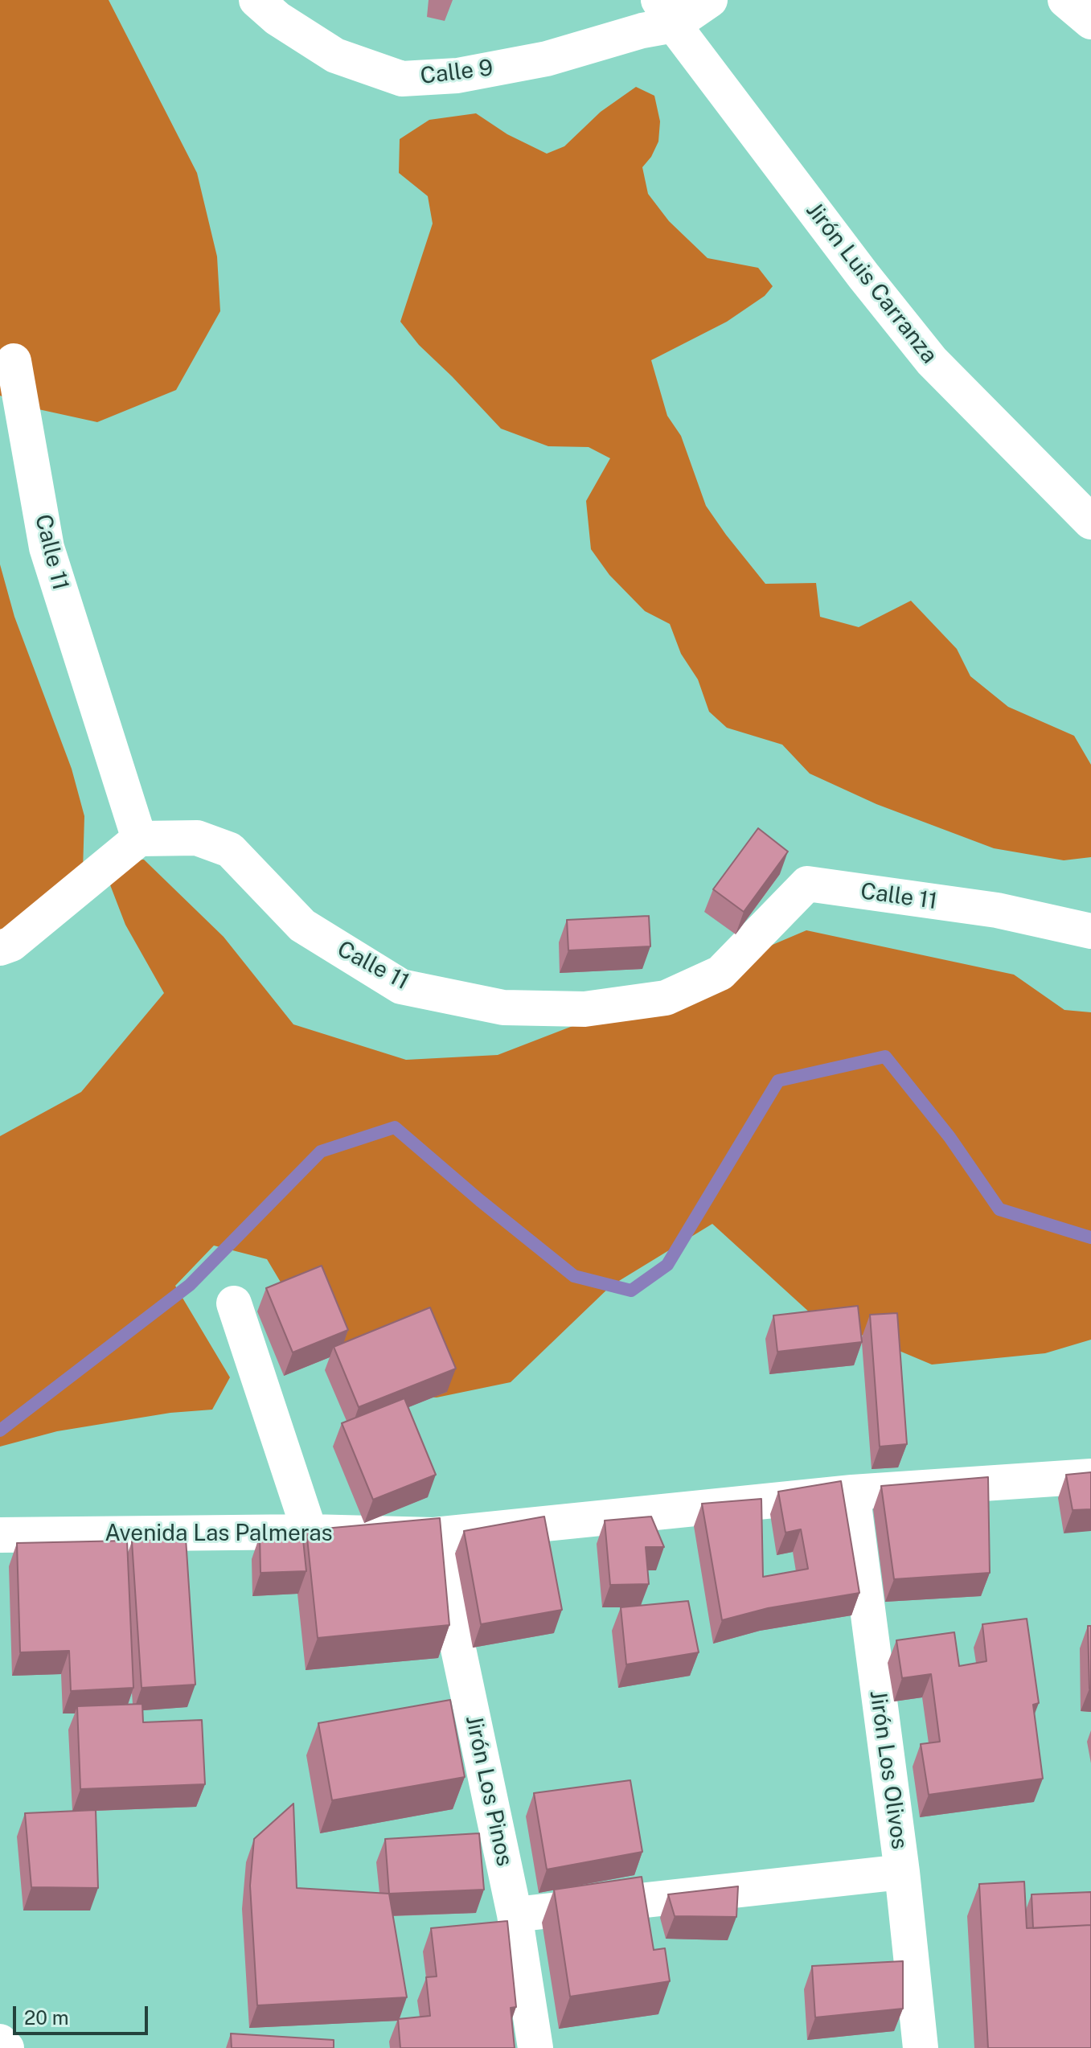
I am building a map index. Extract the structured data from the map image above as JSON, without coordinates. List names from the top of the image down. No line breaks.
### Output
{"streets":{"street":["Calle 9","Jirón Luis Carranza","Calle 11","Avenida Las Palmeras","Jirón Los Olivos","Jirón Los Pinos"]},"crossings":[["Calle 9","Jirón Luis Carranza"],["Avenida Las Palmeras","Jirón Los Olivos"],["Avenida Las Palmeras","Jirón Los Pinos"]],"scale_bar":"20 m"}
